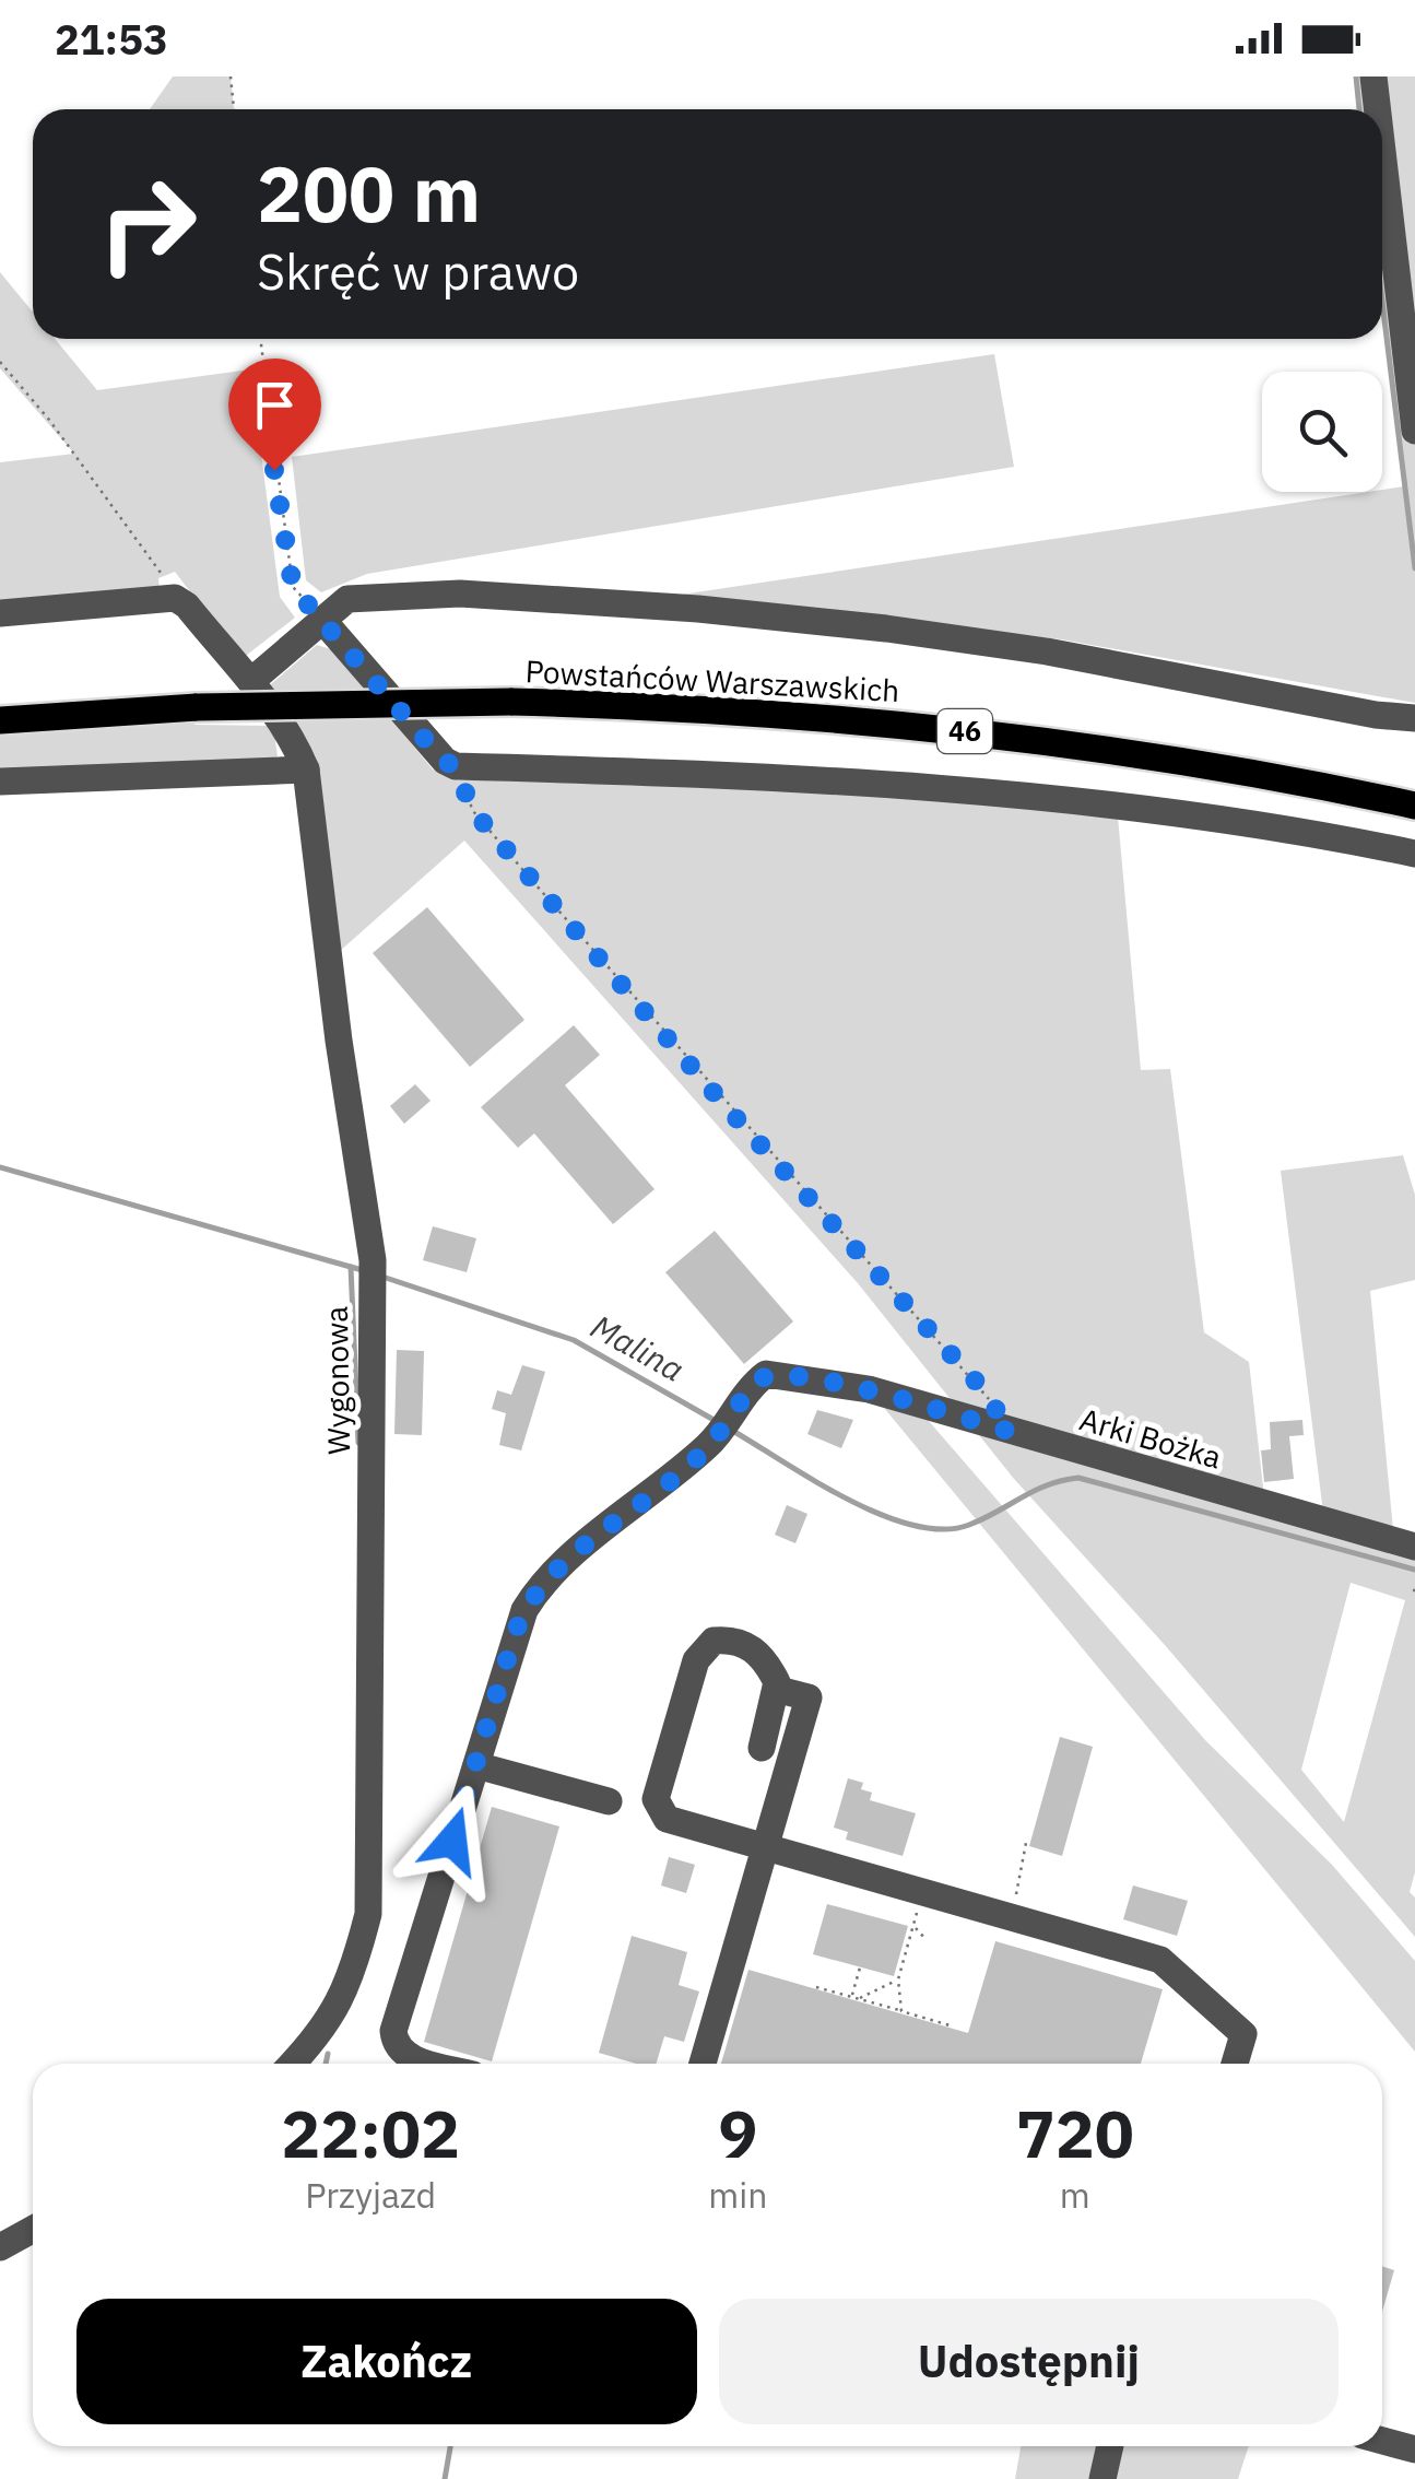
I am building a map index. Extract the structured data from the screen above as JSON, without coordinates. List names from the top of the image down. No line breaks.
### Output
{"streets":{"main road":["Powstańców Warszawskich","46"],"street":["Wygonowa","Arki Bożka"]},"water":["Malina"],"page":{"status":"21:53","turn":["200 m","Skręć w prawo"],"eta":["22:02","Przyjazd","9","min","720","m"],"buttons":["Zakończ","Udostępnij"]}}
